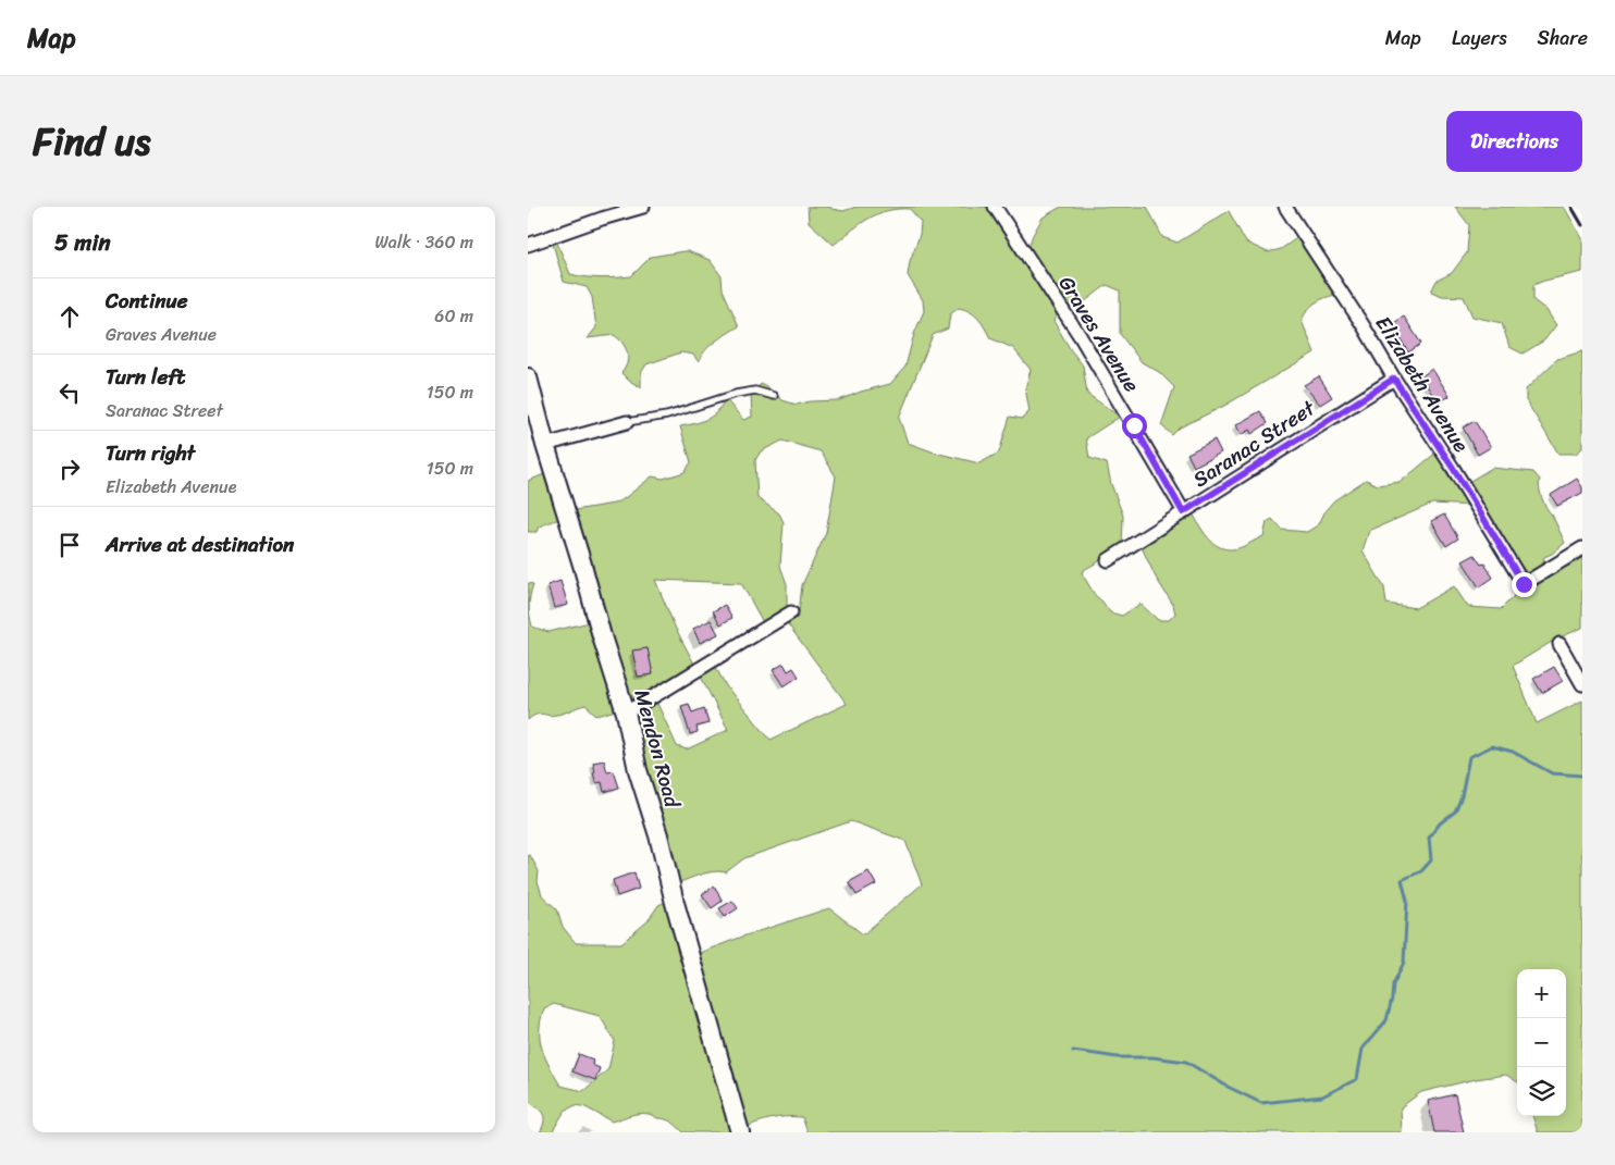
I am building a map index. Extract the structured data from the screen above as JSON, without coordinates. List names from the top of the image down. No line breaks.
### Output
{"streets":{"street":["Graves Avenue","Elizabeth Avenue","Saranac Street","Mendon Road"]},"crossings":[["Graves Avenue","Saranac Street"],["Elizabeth Avenue","Saranac Street"]],"page":{"header":"Map","nav":["Map","Layers","Share"],"title":"Find us","buttons":"Directions","heading":["5 min","Walk · 360 m"],"list":[["Continue","Graves Avenue","60 m"],["Turn left","Saranac Street","150 m"],["Turn right","Elizabeth Avenue","150 m"],"Arrive at destination"],"map_buttons":["+","−"]}}
